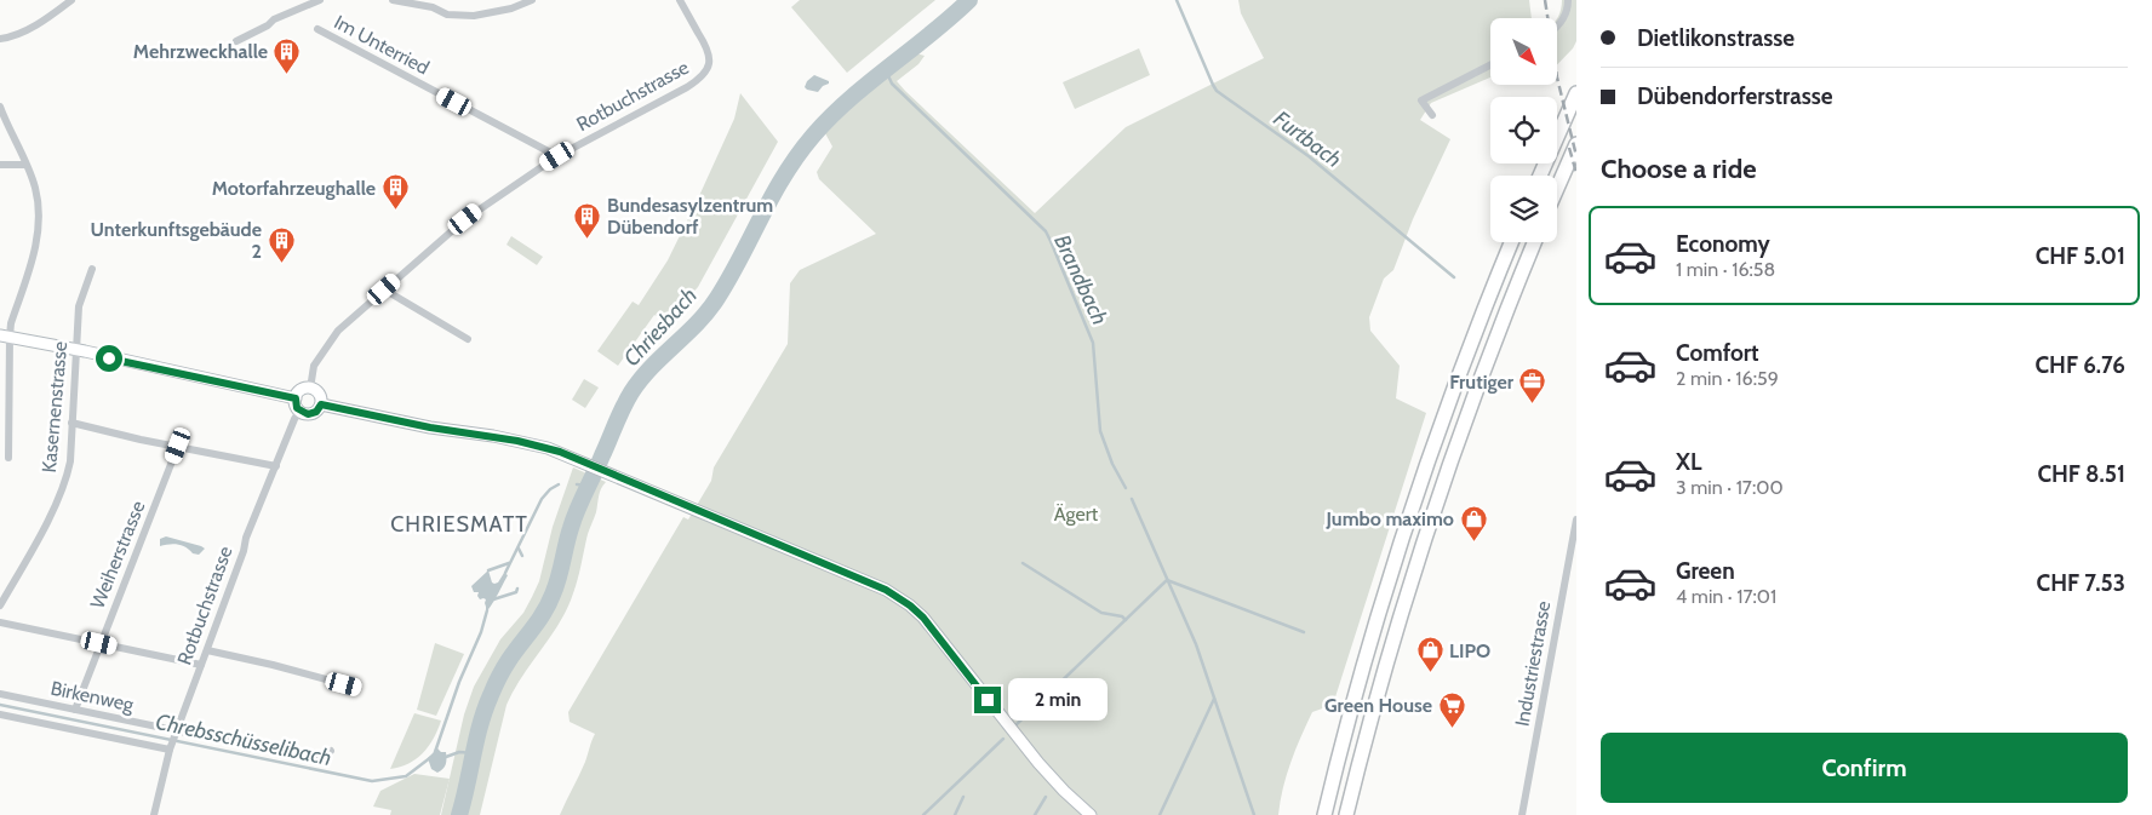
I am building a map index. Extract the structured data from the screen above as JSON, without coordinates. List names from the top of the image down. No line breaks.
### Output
{"streets":{"street":["Im Unterried","Rotbuchstrasse","Kasernenstrasse","Weiherstrasse","Industriestrasse","Birkenweg"]},"crossings":[["Im Unterried","Rotbuchstrasse"],["Rotbuchstrasse","Birkenweg"],["Weiherstrasse","Birkenweg"]],"districts":["CHRIESMATT"],"water":["Furtbach","Brandbach","Chriesbach","Chrebsschüsselibach"],"parks":["Ägert"],"places":{"building":["Mehrzweckhalle","Motorfahrzeughalle","Bundesasylzentrum Dübendorf","Unterkunftsgebäude 2"],"office":["Frutiger"],"shop":["Jumbo maximo","LIPO"],"supermarket":["Green House"]},"north":"bottom right","page":{"banner":["Dietlikonstrasse","Dübendorferstrasse"],"heading":"Choose a ride","list":[{"name":"Economy","note":"1 min · 16:58","value":"CHF 5.01"},{"name":"Comfort","note":"2 min · 16:59","value":"CHF 6.76"},{"name":"XL","note":"3 min · 17:00","value":"CHF 8.51"},{"name":"Green","note":"4 min · 17:01","value":"CHF 7.53"}],"bubble":"2 min","buttons":"Confirm"}}
